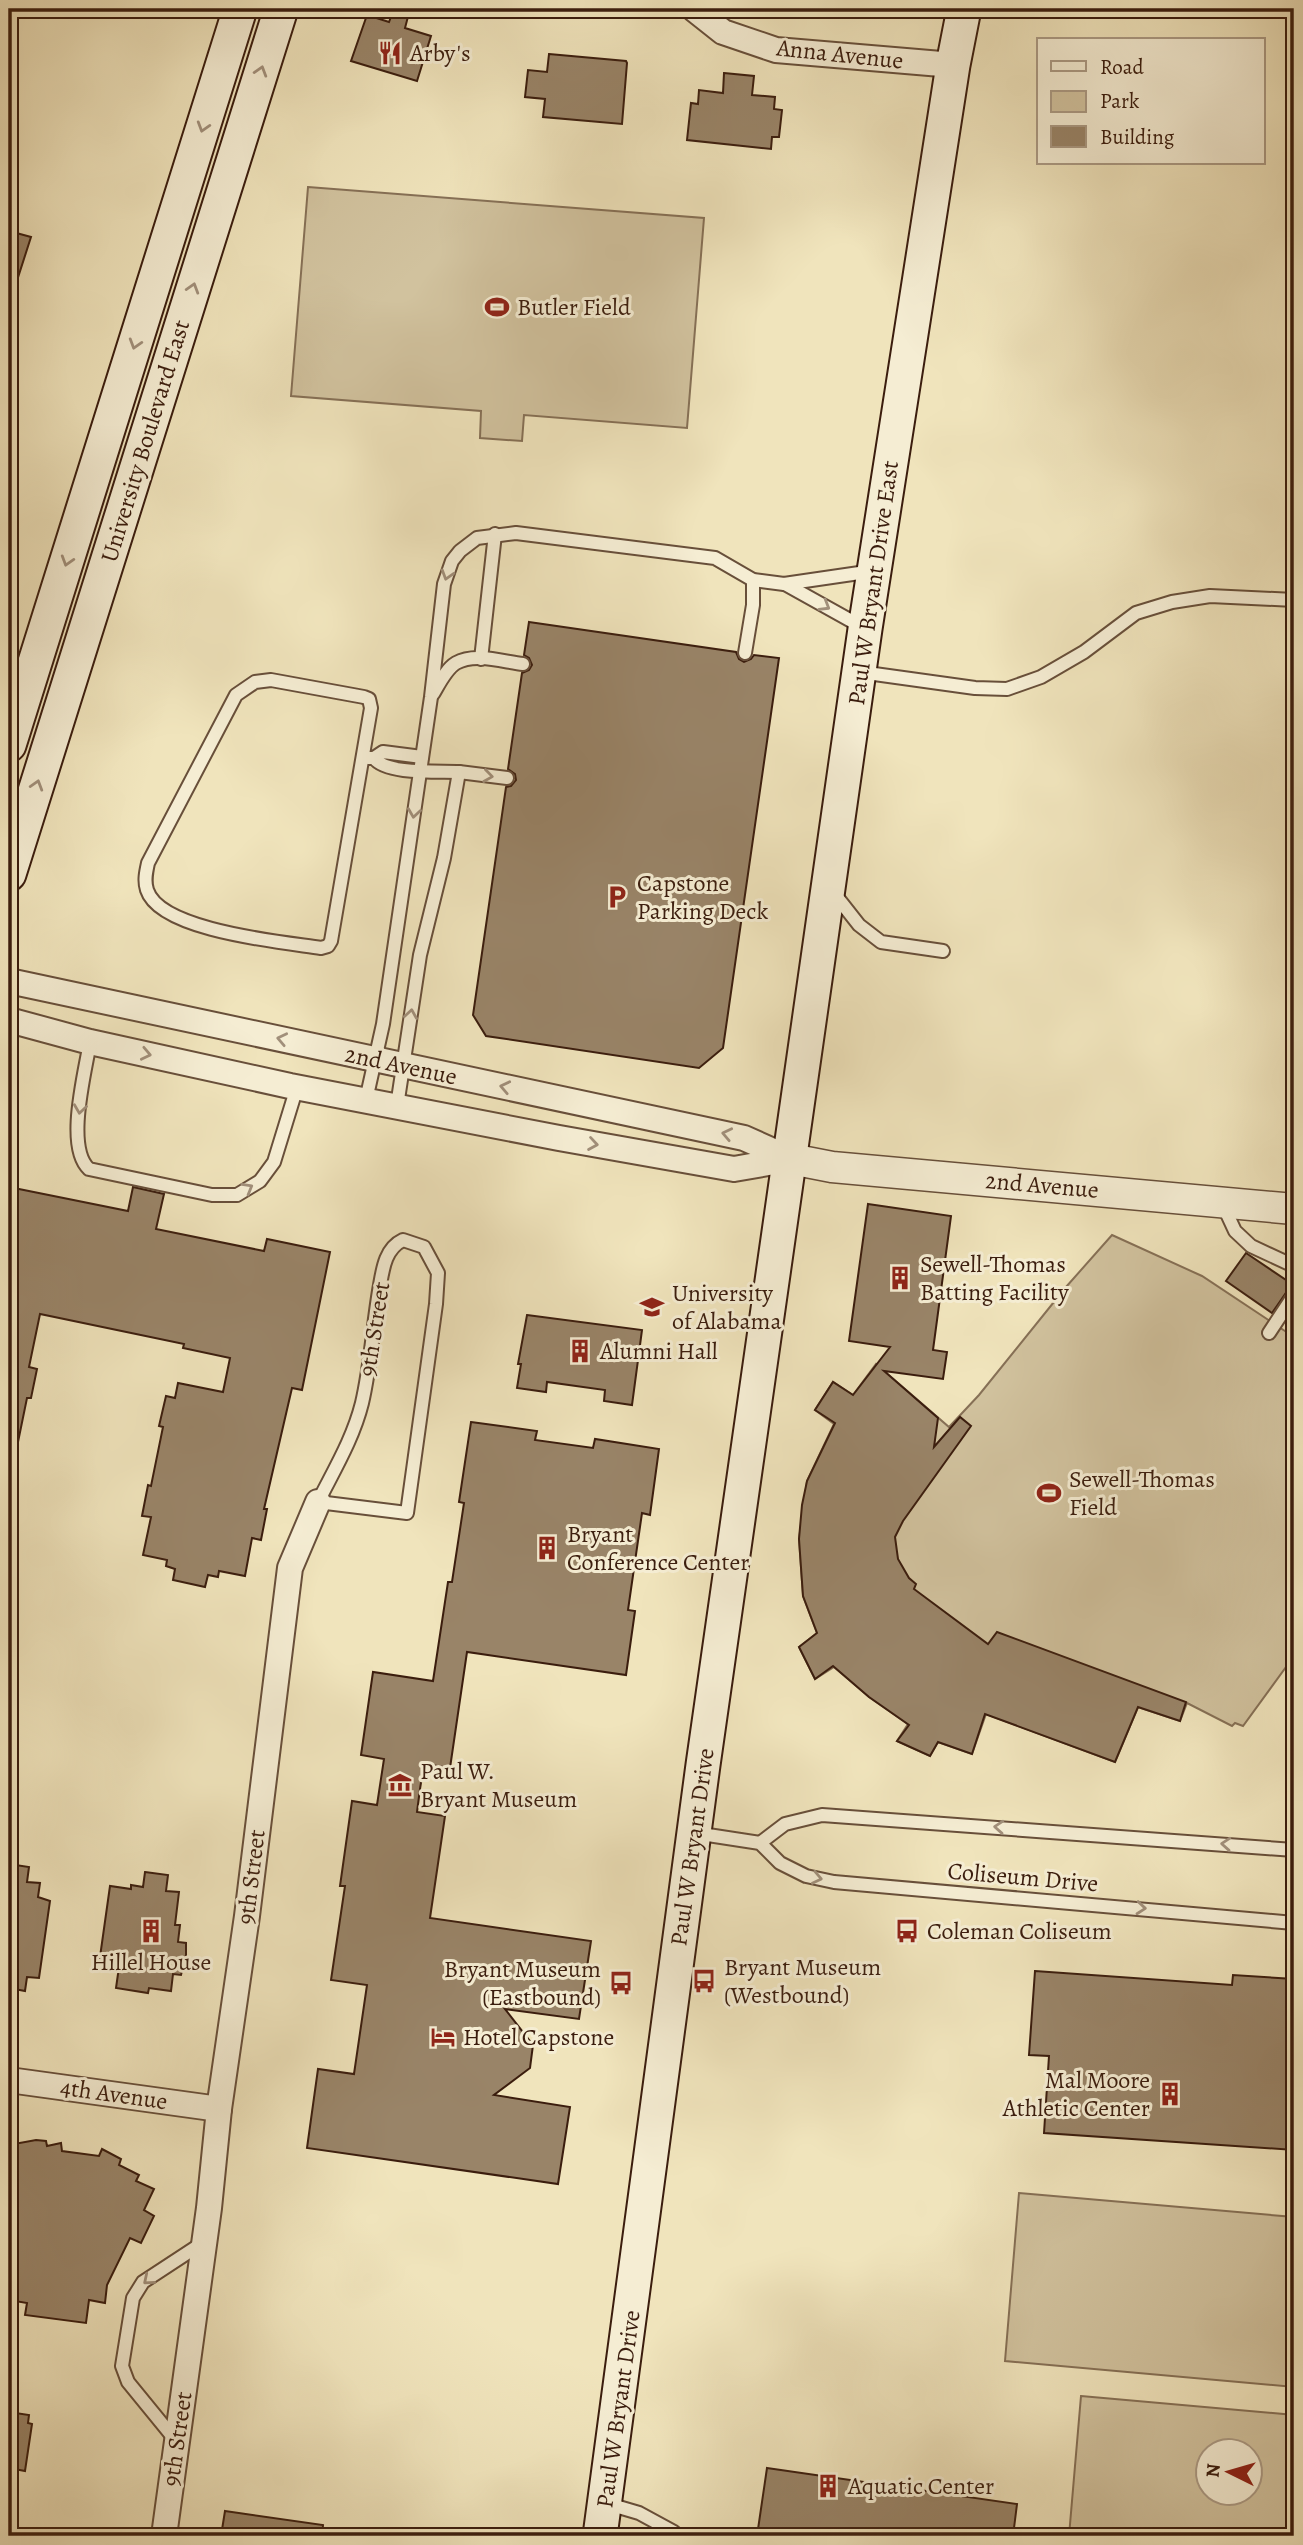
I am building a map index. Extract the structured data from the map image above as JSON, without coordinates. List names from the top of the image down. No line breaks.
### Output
{"streets":{"main road":["University Boulevard East","Paul W Bryant Drive East","Paul W Bryant Drive"],"street":["Anna Avenue","2nd Avenue","9th Street","4th Avenue"],"lane":["Coliseum Drive"]},"crossings":[["Anna Avenue","Paul W Bryant Drive East"],["Paul W Bryant Drive East","2nd Avenue"],["Paul W Bryant Drive East","Paul W Bryant Drive"],["2nd Avenue","Paul W Bryant Drive"],["9th Street","4th Avenue"]],"places":{"restaurant":["Arby's"],"sports":["Butler Field","Sewell-Thomas Field"],"parking":["Capstone Parking Deck"],"building":["Sewell-Thomas Batting Facility","Alumni Hall","Bryant Conference Center","Hillel House","Mal Moore Athletic Center","Aquatic Center"],"school or university":["University of Alabama"],"museum":["Paul W. Bryant Museum"],"bus stop":["Coleman Coliseum","Bryant Museum (Westbound)","Bryant Museum (Eastbound)"],"hotel":["Hotel Capstone"]},"legend":["Road","Park","Building"],"north":"left"}
